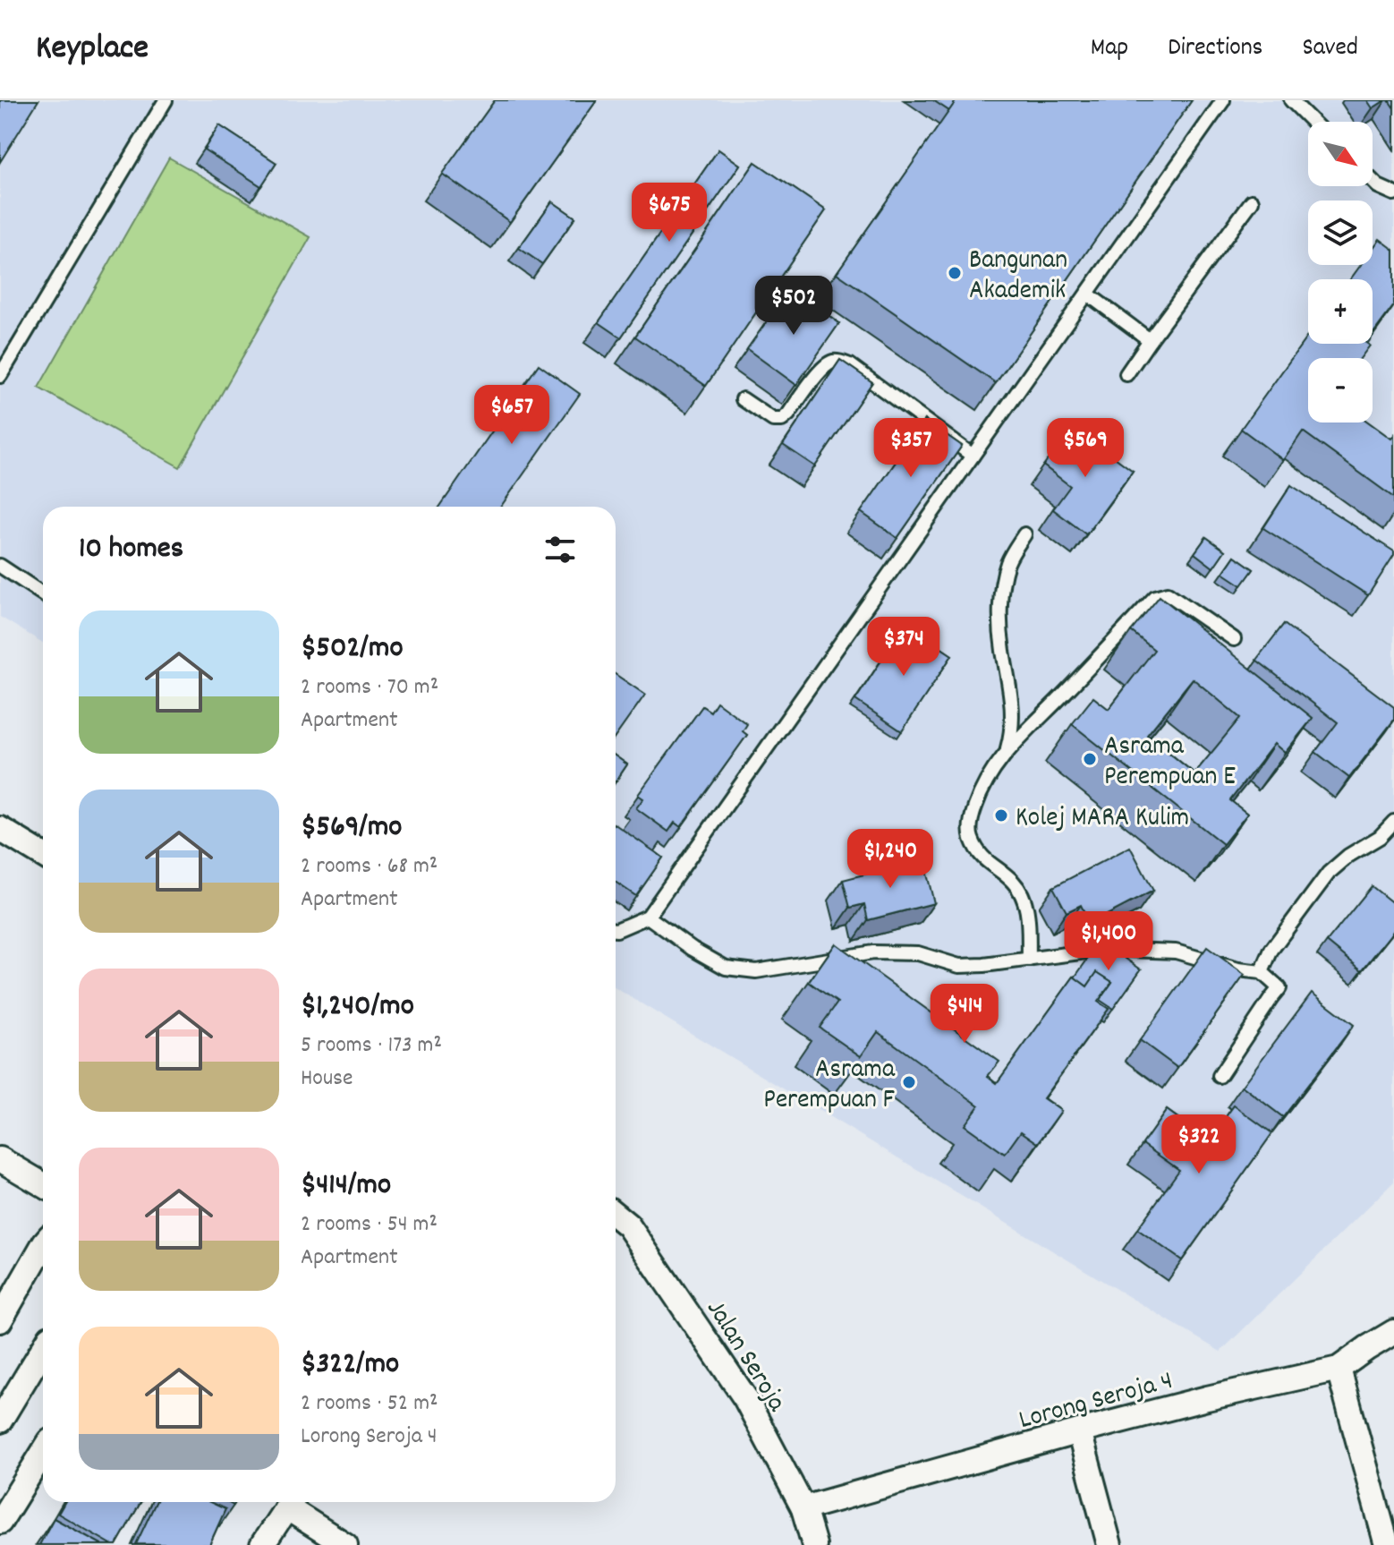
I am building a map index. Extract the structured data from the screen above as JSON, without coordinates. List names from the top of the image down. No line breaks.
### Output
{"streets":{"street":["Jalan Seroja","Lorong Seroja 4"]},"crossings":[["Jalan Seroja","Lorong Seroja 4"]],"places":["Bangunan Akademik","Asrama Perempuan E","Kolej MARA Kulim","Asrama Perempuan F"],"north":"bottom right","page":{"header":"Keyplace","nav":["Map","Directions","Saved"],"map_buttons":["+","−"],"price":["$675","$502","$657","$357","$569","$374","$1,240","$1,400","$414","$322"],"heading":"10 homes","list":[{"name":"$502/mo","note":"2 rooms · 70 m² · Apartment"},{"name":"$569/mo","note":"2 rooms · 68 m² · Apartment"},{"name":"$1,240/mo","note":"5 rooms · 173 m² · House"},{"name":"$414/mo","note":"2 rooms · 54 m² · Apartment"},{"name":"$322/mo","note":"2 rooms · 52 m² · Lorong Seroja 4"}]}}
